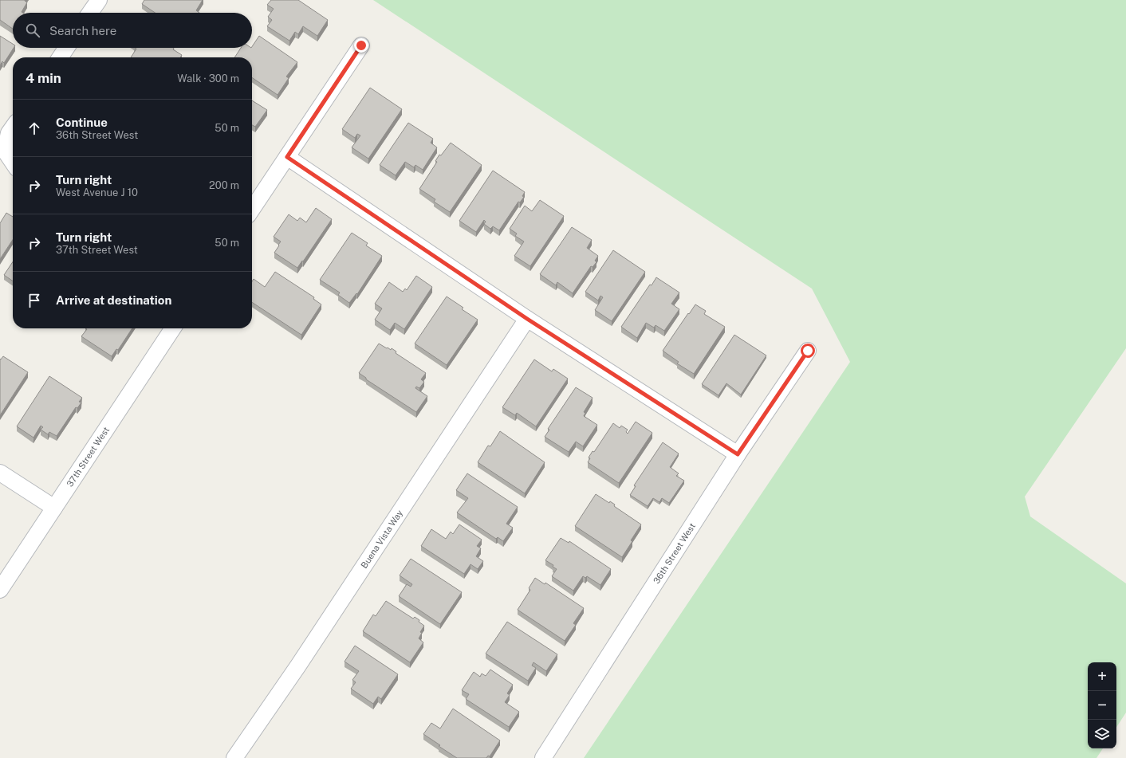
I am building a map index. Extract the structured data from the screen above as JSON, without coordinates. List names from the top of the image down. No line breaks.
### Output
{"streets":{"street":["37th Street West","Buena Vista Way","36th Street West"]},"page":{"search":"Search here","heading":["4 min","Walk · 300 m"],"list":[["Continue","36th Street West","50 m"],["Turn right","West Avenue J 10","200 m"],["Turn right","37th Street West","50 m"],"Arrive at destination"],"map_buttons":["+","−"]}}
